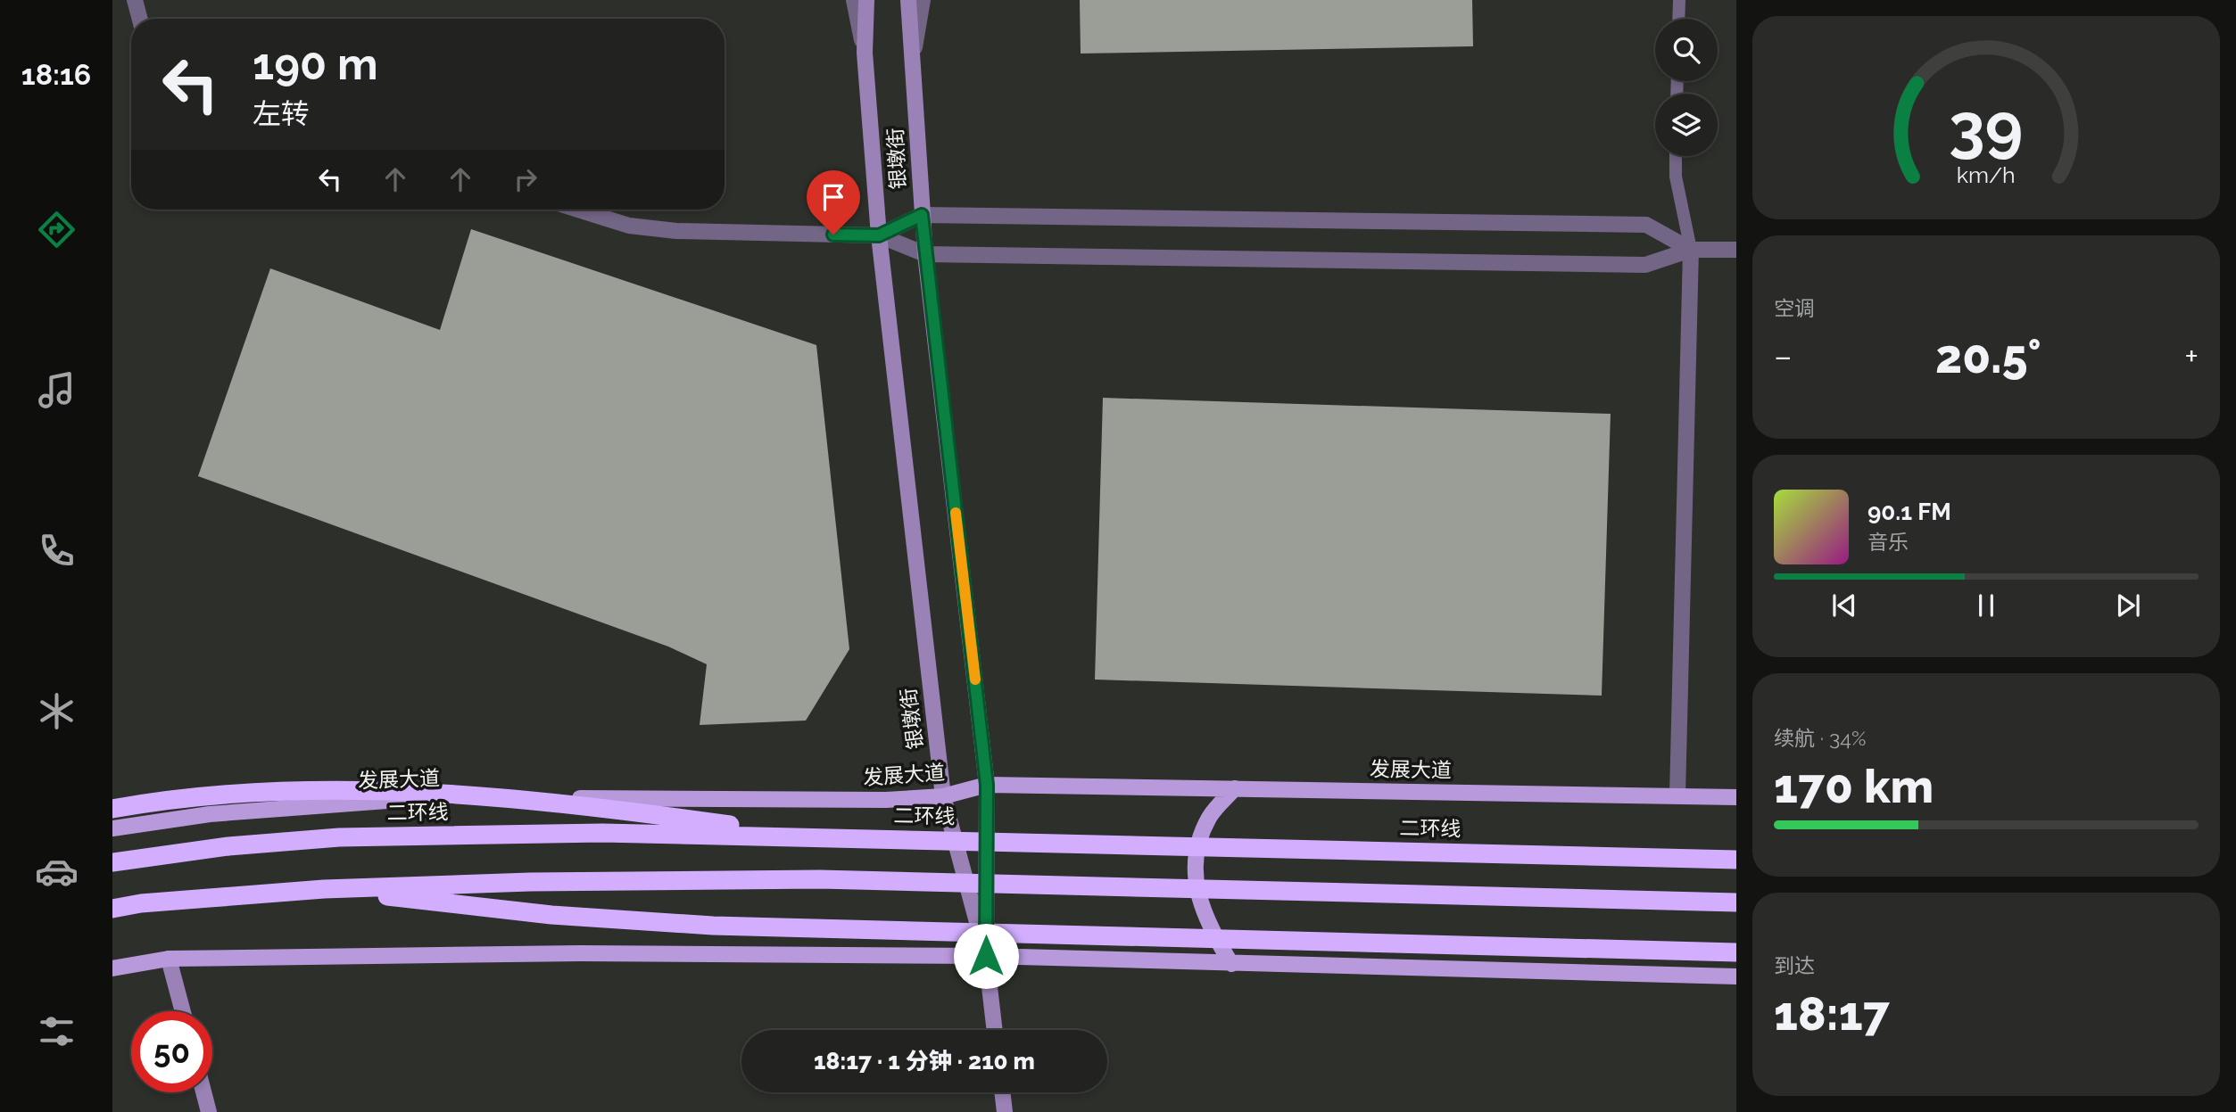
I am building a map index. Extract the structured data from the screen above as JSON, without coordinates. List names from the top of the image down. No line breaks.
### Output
{"streets":{"highway":["二环线"],"main road":["银墩街","发展大道"]},"crossings":[["银墩街","发展大道"]],"page":{"tabs":"18:16","turn":["190 m","左转"],"tile":["空调",["续航 · 34%","170 km"],["到达","18:17"]],"heat":["−","20.5°","+"],"song":["90.1 FM","音乐"],"limit":"50","trip":"18:17 · 1 分钟 · 210 m","gauge":["39","km/h"]}}
